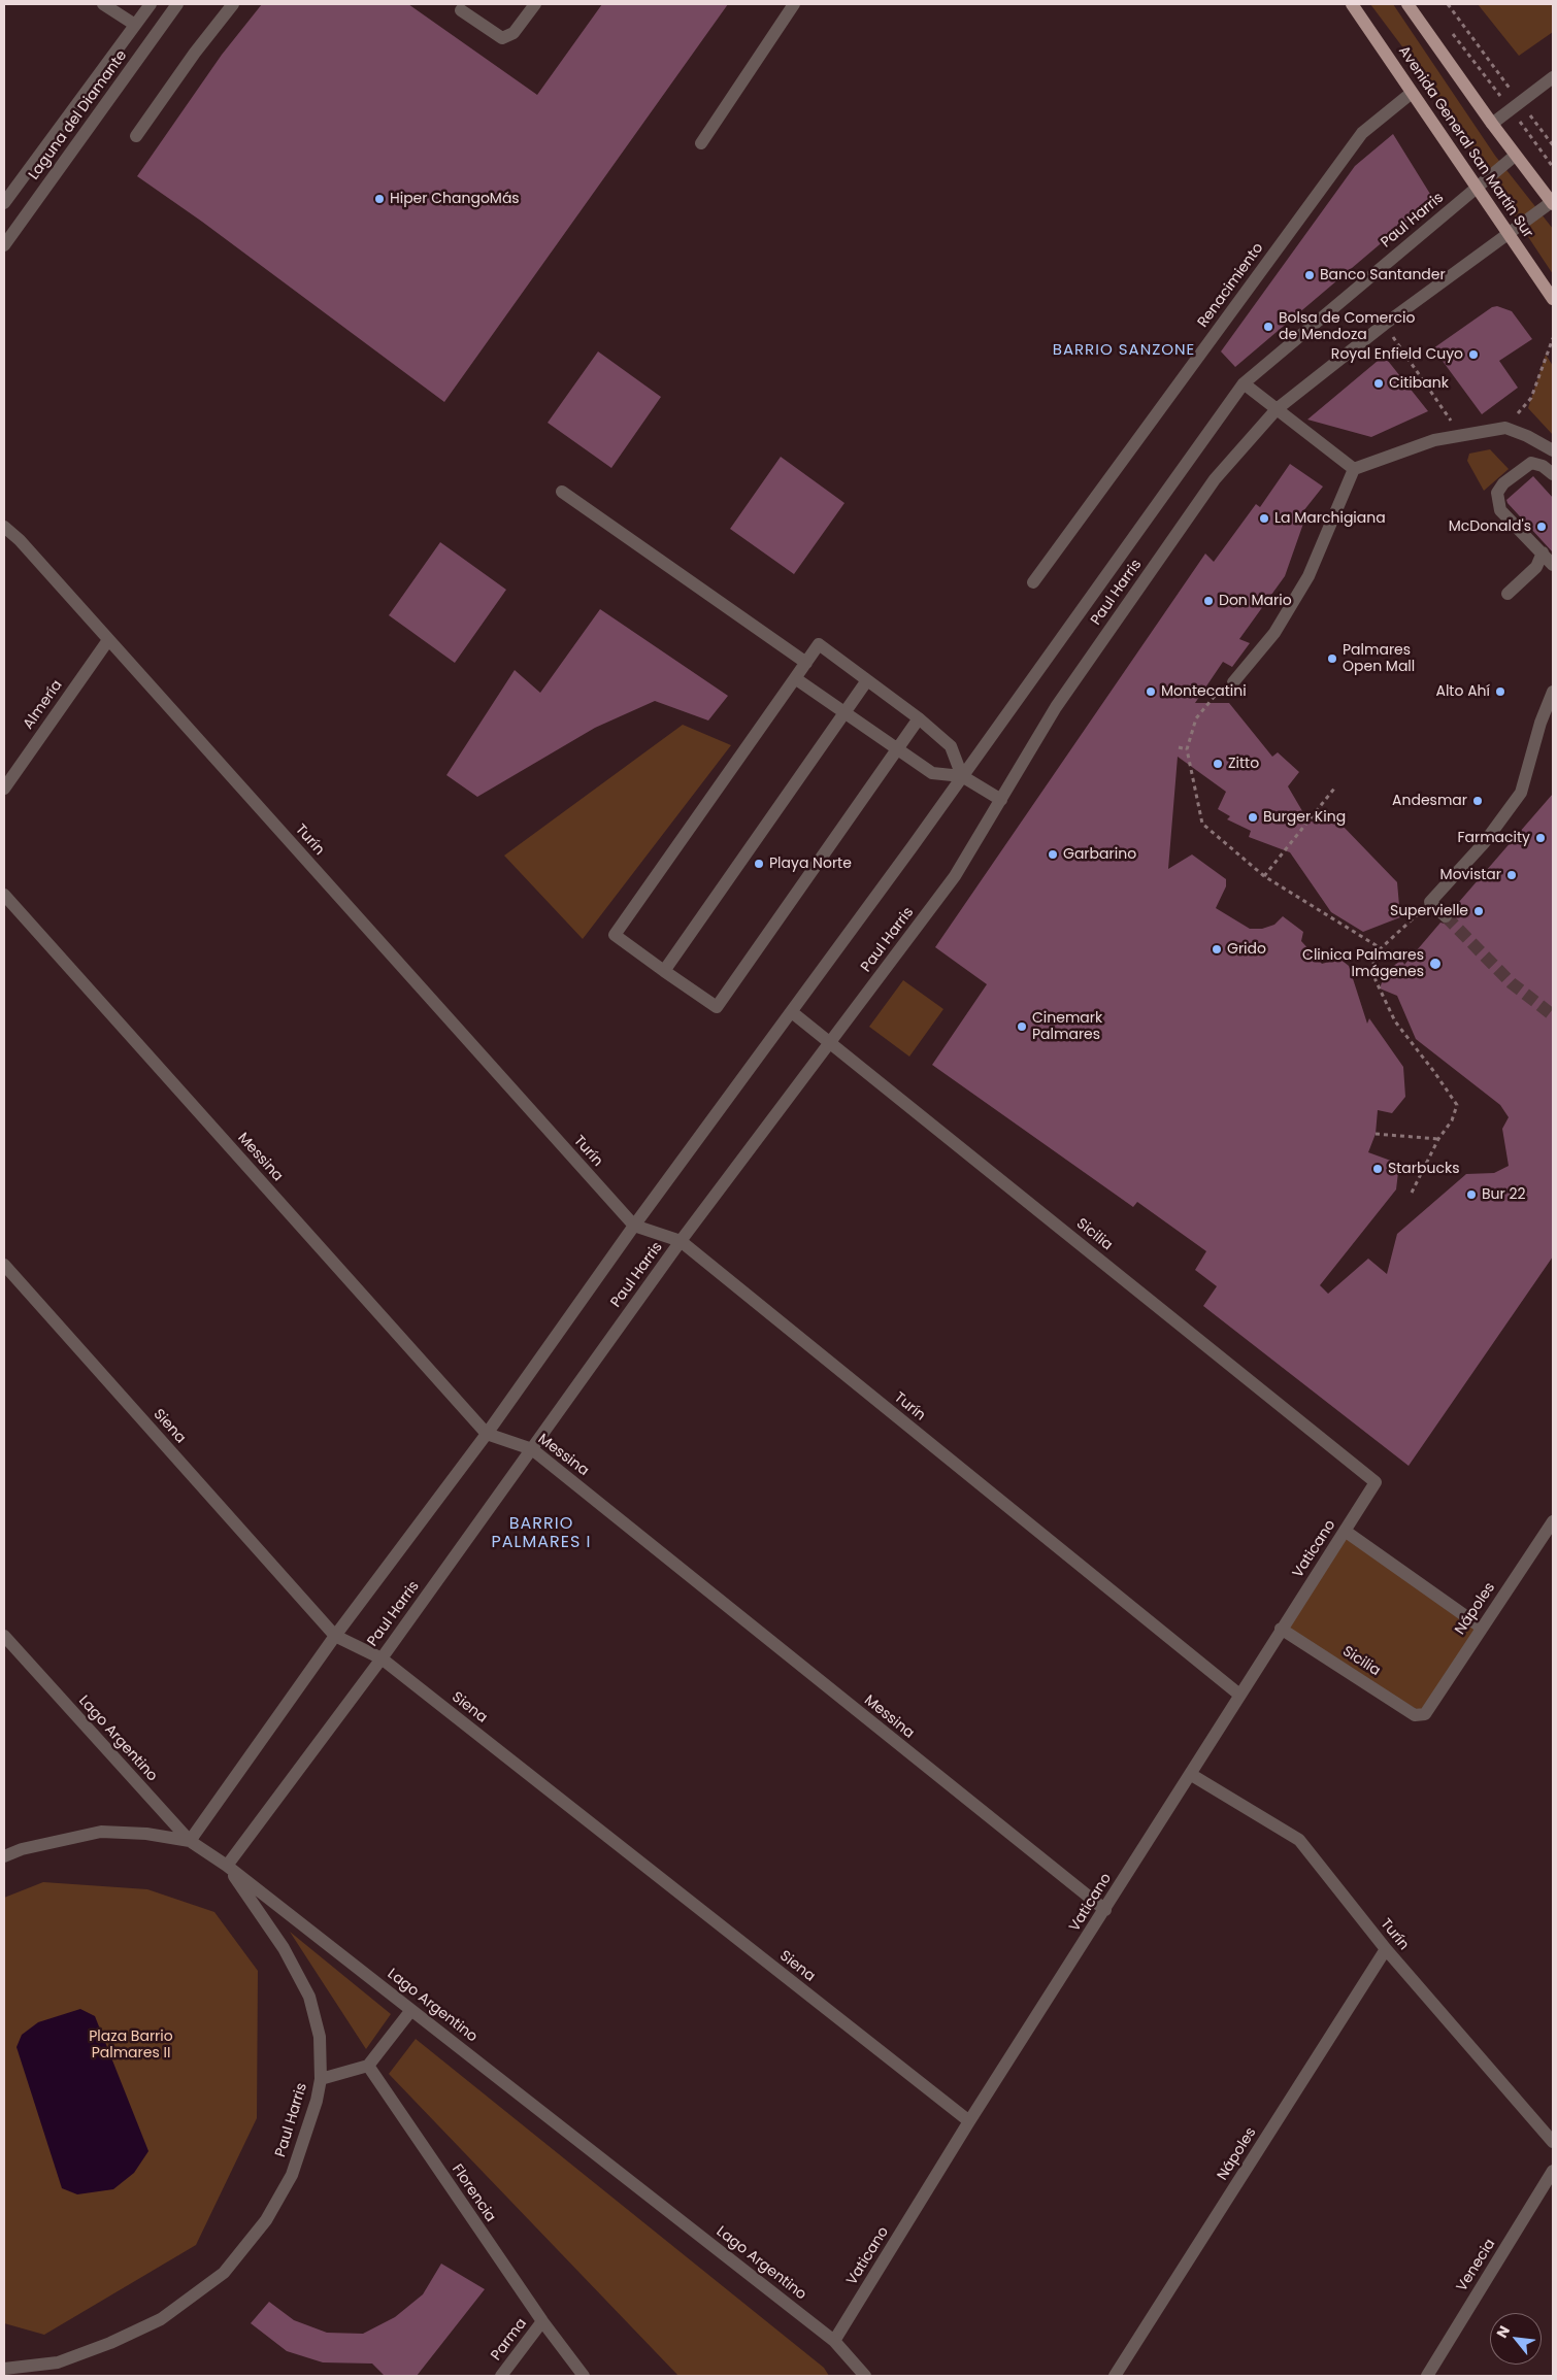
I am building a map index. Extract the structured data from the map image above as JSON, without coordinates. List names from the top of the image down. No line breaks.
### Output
{"streets":{"main road":["Avenida General San Martín Sur"],"street":["Laguna del Diamante","Paul Harris","Renacimiento","Almería","Turín","Messina","Sicilia","Siena","Vaticano","Nápoles","Lago Argentino","Florencia","Venecia","Parma"]},"crossings":[["Avenida General San Martín Sur","Paul Harris"],["Avenida General San Martín Sur","Renacimiento"],["Paul Harris","Turín"],["Paul Harris","Messina"],["Paul Harris","Sicilia"],["Paul Harris","Siena"],["Paul Harris","Lago Argentino"],["Almería","Turín"],["Turín","Vaticano"],["Turín","Nápoles"],["Messina","Vaticano"],["Sicilia","Vaticano"],["Sicilia","Nápoles"],["Siena","Vaticano"],["Vaticano","Lago Argentino"],["Florencia","Parma"]],"districts":["BARRIO SANZONE","BARRIO PALMARES I"],"parks":["Plaza Barrio Palmares II"],"places":["Hiper ChangoMás","Banco Santander","Bolsa de Comercio de Mendoza","Royal Enfield Cuyo","Citibank","La Marchigiana","McDonald's","Don Mario","Palmares Open Mall","Montecatini","Alto Ahí","Zitto","Andesmar","Burger King","Farmacity","Garbarino","Playa Norte","Movistar","Supervielle","Grido","Clinica Palmares Imágenes","Cinemark Palmares","Starbucks","Bur 22"],"north":"top left"}
